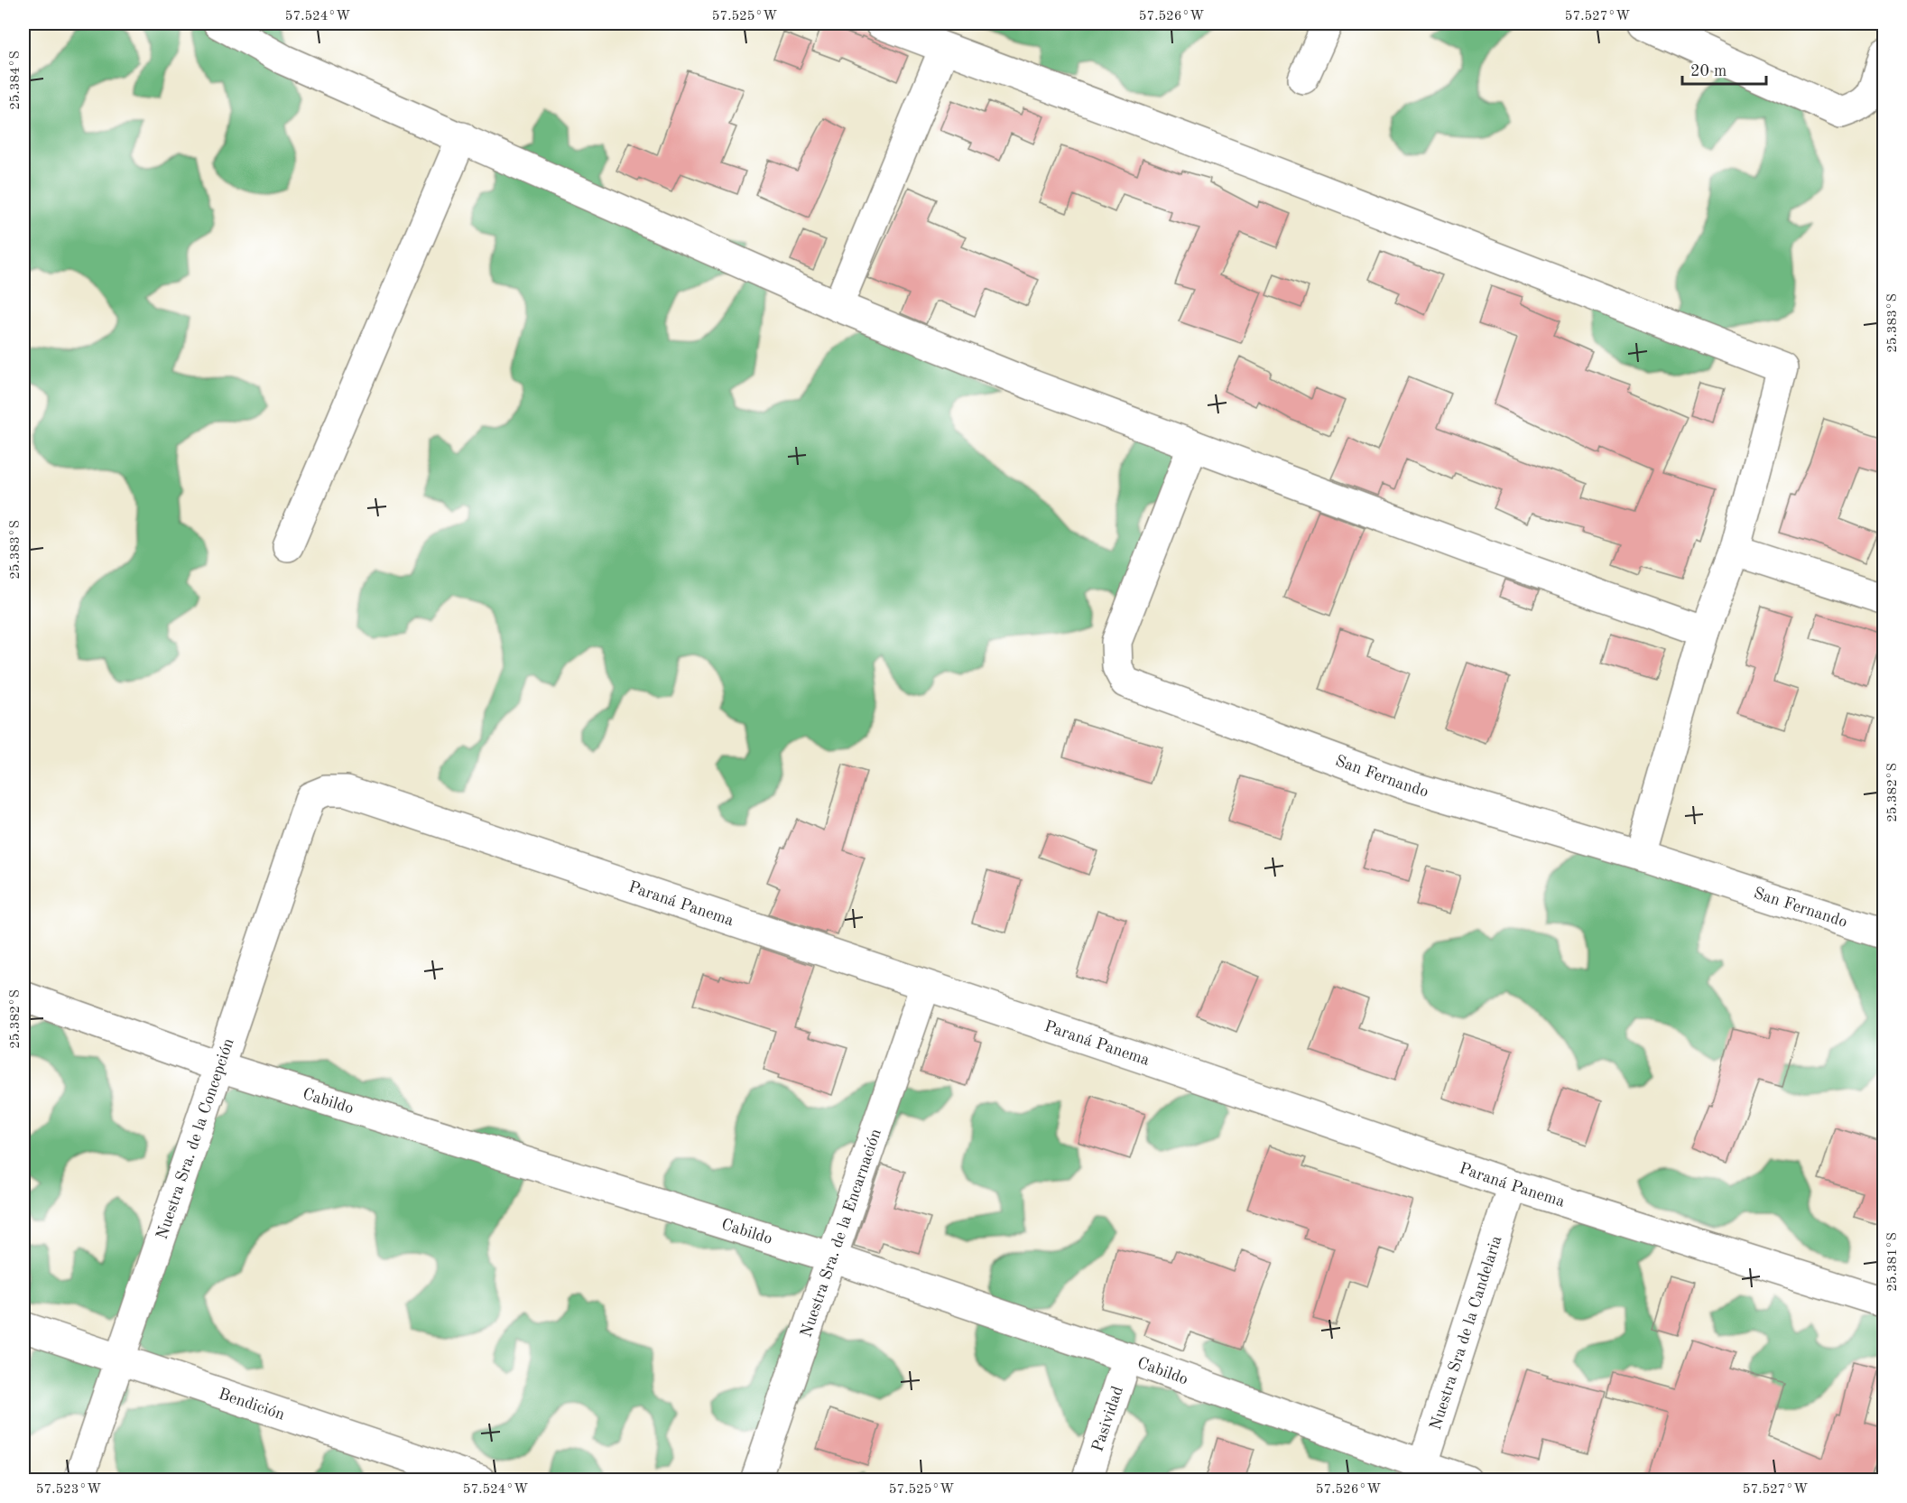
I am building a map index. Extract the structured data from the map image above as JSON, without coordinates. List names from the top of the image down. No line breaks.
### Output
{"streets":{"street":["San Fernando","Paraná Panema","Cabildo","Nuestra Sra. de la Concepción","Nuestra Sra. de la Encarnación","Nuestra Sra de la Candelaria","Bendición","Pasividad"]},"crossings":[["Paraná Panema","Nuestra Sra. de la Concepción"],["Paraná Panema","Nuestra Sra. de la Encarnación"],["Paraná Panema","Nuestra Sra de la Candelaria"],["Cabildo","Nuestra Sra. de la Concepción"],["Cabildo","Nuestra Sra. de la Encarnación"],["Cabildo","Nuestra Sra de la Candelaria"],["Cabildo","Pasividad"],["Nuestra Sra. de la Concepción","Bendición"]],"scale_bar":"20 m","coordinates":["57.524°W","57.525°W","57.526°W","57.527°W","25.384°S","25.383°S","25.382°S","25.381°S","57.523°W"]}
